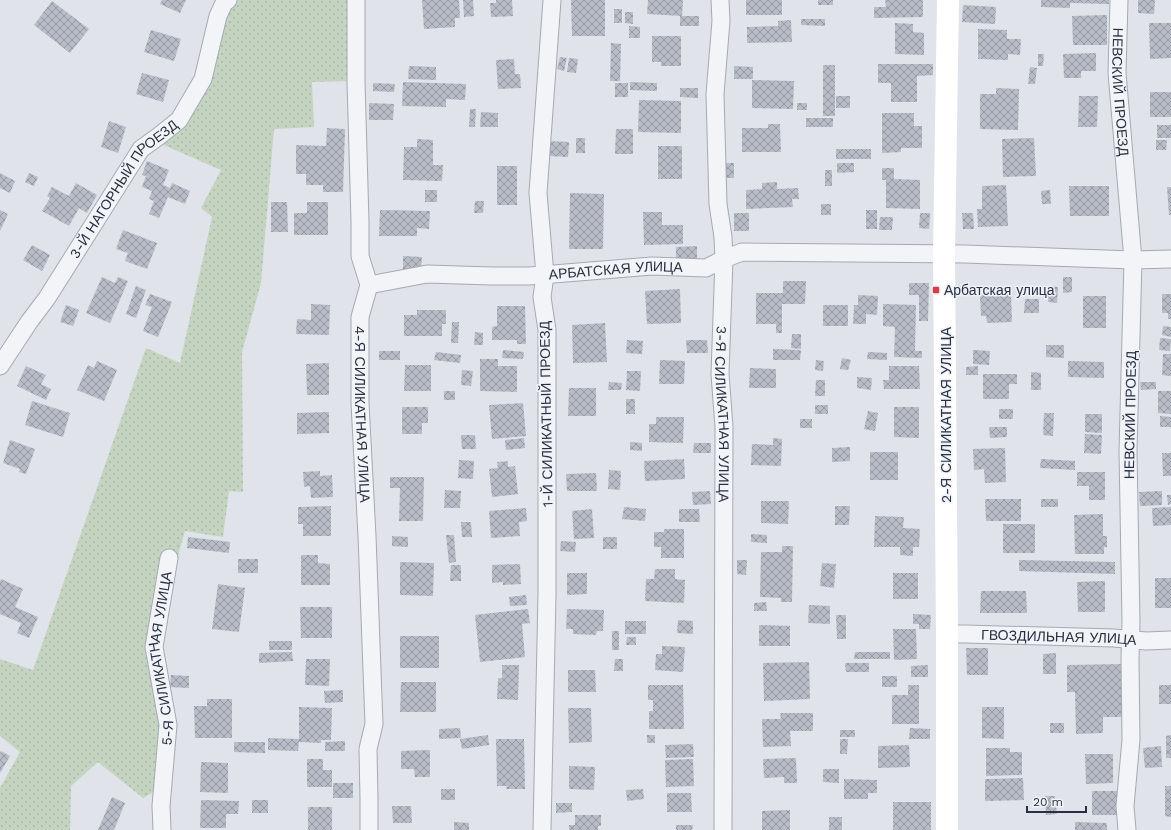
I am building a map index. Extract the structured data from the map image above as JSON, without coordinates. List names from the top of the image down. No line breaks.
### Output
{"streets":{"street":["НЕВСКИЙ ПРОЕЗД","3-Й НАГОРНЫЙ ПРОЕЗД","АРБАТСКАЯ УЛИЦА","4-Я СИЛИКАТНАЯ УЛИЦА","1-Й СИЛИКАТНЫЙ ПРОЕЗД","3-Я СИЛИКАТНАЯ УЛИЦА","2-Я СИЛИКАТНАЯ УЛИЦА","ГВОЗДИЛЬНАЯ УЛИЦА","5-Я СИЛИКАТНАЯ УЛИЦА"]},"crossings":[["НЕВСКИЙ ПРОЕЗД","АРБАТСКАЯ УЛИЦА"],["НЕВСКИЙ ПРОЕЗД","ГВОЗДИЛЬНАЯ УЛИЦА"],["АРБАТСКАЯ УЛИЦА","4-Я СИЛИКАТНАЯ УЛИЦА"],["АРБАТСКАЯ УЛИЦА","1-Й СИЛИКАТНЫЙ ПРОЕЗД"],["АРБАТСКАЯ УЛИЦА","3-Я СИЛИКАТНАЯ УЛИЦА"],["АРБАТСКАЯ УЛИЦА","2-Я СИЛИКАТНАЯ УЛИЦА"],["2-Я СИЛИКАТНАЯ УЛИЦА","ГВОЗДИЛЬНАЯ УЛИЦА"]],"places":{"transit":["Арбатская улица"]},"scale_bar":"20 m"}
